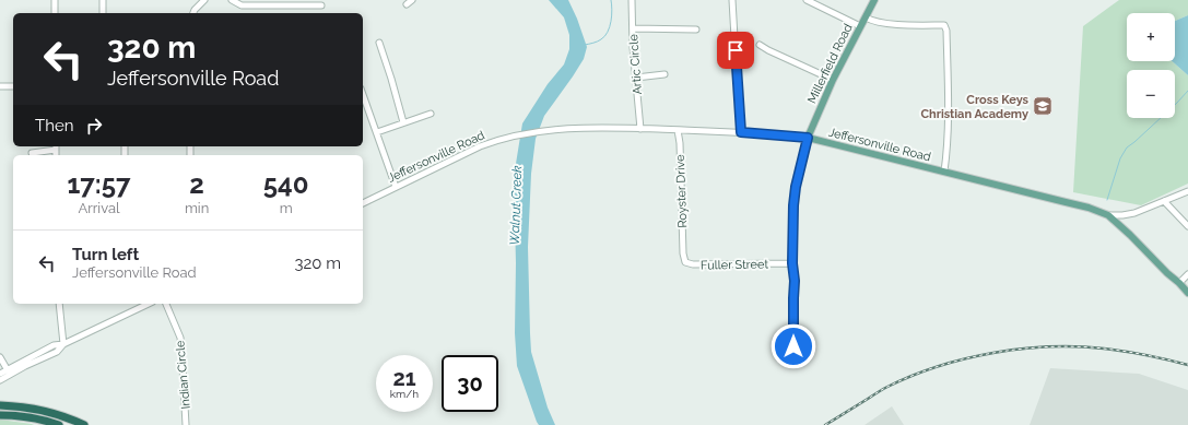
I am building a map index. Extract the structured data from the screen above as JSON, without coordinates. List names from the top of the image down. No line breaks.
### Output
{"streets":{"main road":["Millerfield Road","Jeffersonville Road"],"street":["Artic Circle","Royster Drive","Fuller Street","Indian Circle"]},"crossings":[["Millerfield Road","Jeffersonville Road"],["Artic Circle","Jeffersonville Road"],["Jeffersonville Road","Royster Drive"],["Royster Drive","Fuller Street"]],"water":["Walnut Creek"],"places":{"school or university":["Cross Keys Christian Academy"]},"page":{"map_buttons":["+","−"],"turn":["320 m","Jeffersonville Road"],"then":"Then","eta":["17:57","Arrival","2","min","540","m"],"list":[{"name":"Turn left","note":"Jeffersonville Road","value":"320 m"}],"speed":"21 km/h","limit":"30"}}
